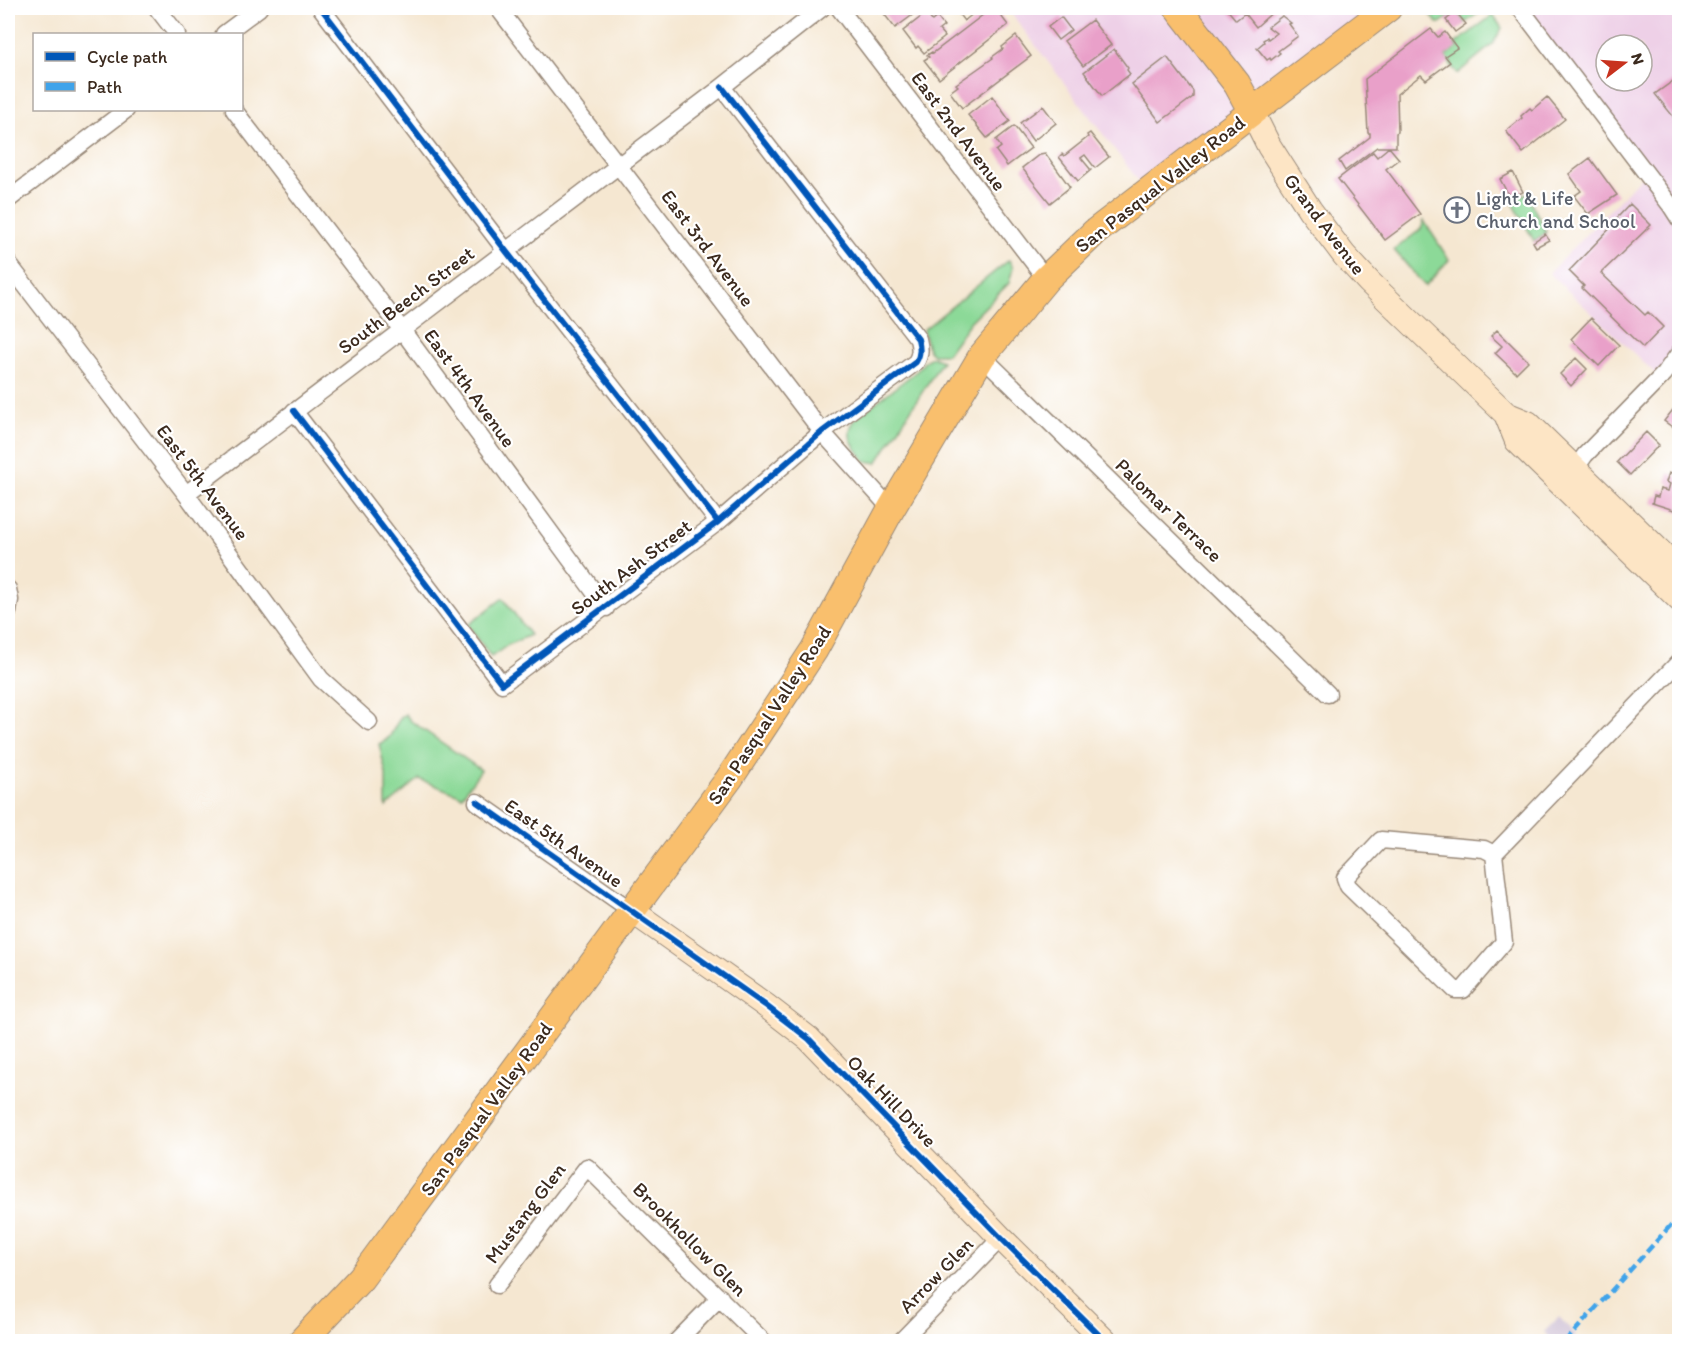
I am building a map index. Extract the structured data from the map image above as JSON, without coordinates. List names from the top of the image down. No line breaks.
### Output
{"streets":{"main road":["San Pasqual Valley Road","Grand Avenue","Oak Hill Drive"],"street":["East 2nd Avenue","East 3rd Avenue","South Beech Street","East 4th Avenue","East 5th Avenue","Palomar Terrace","South Ash Street","Mustang Glen","Brookhollow Glen","Arrow Glen"]},"crossings":[["East 2nd Avenue","San Pasqual Valley Road"],["San Pasqual Valley Road","Grand Avenue"],["San Pasqual Valley Road","East 3rd Avenue"],["San Pasqual Valley Road","East 5th Avenue"],["San Pasqual Valley Road","Palomar Terrace"],["San Pasqual Valley Road","Oak Hill Drive"],["East 3rd Avenue","South Beech Street"],["East 3rd Avenue","South Ash Street"],["South Beech Street","East 4th Avenue"],["South Beech Street","East 5th Avenue"],["South Beech Street","South Ash Street"],["East 4th Avenue","South Ash Street"],["East 5th Avenue","Oak Hill Drive"],["Oak Hill Drive","Arrow Glen"],["Mustang Glen","Brookhollow Glen"]],"places":{"church":["Light & Life Church and School"]},"legend":["Cycle path","Path"],"north":"right"}
